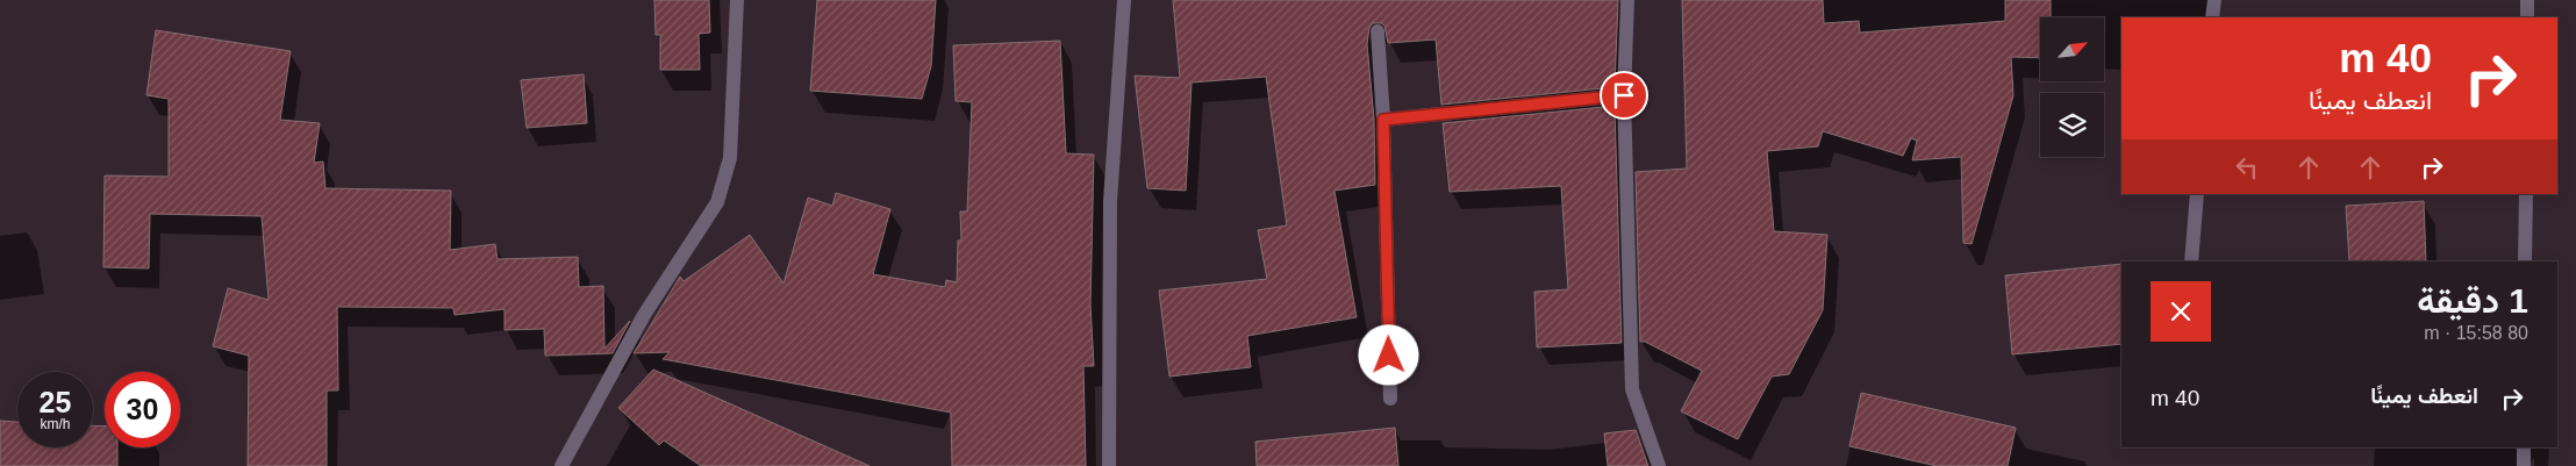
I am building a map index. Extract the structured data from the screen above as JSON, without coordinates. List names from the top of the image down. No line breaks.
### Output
{"north":"top right","page":{"turn":["40 m","انعطف يمينًا"],"heading":["1 دقيقة","80 m · 15:58"],"list":[{"name":"انعطف يمينًا","value":"40 m"}],"speed":"25 km/h","limit":"30"}}
